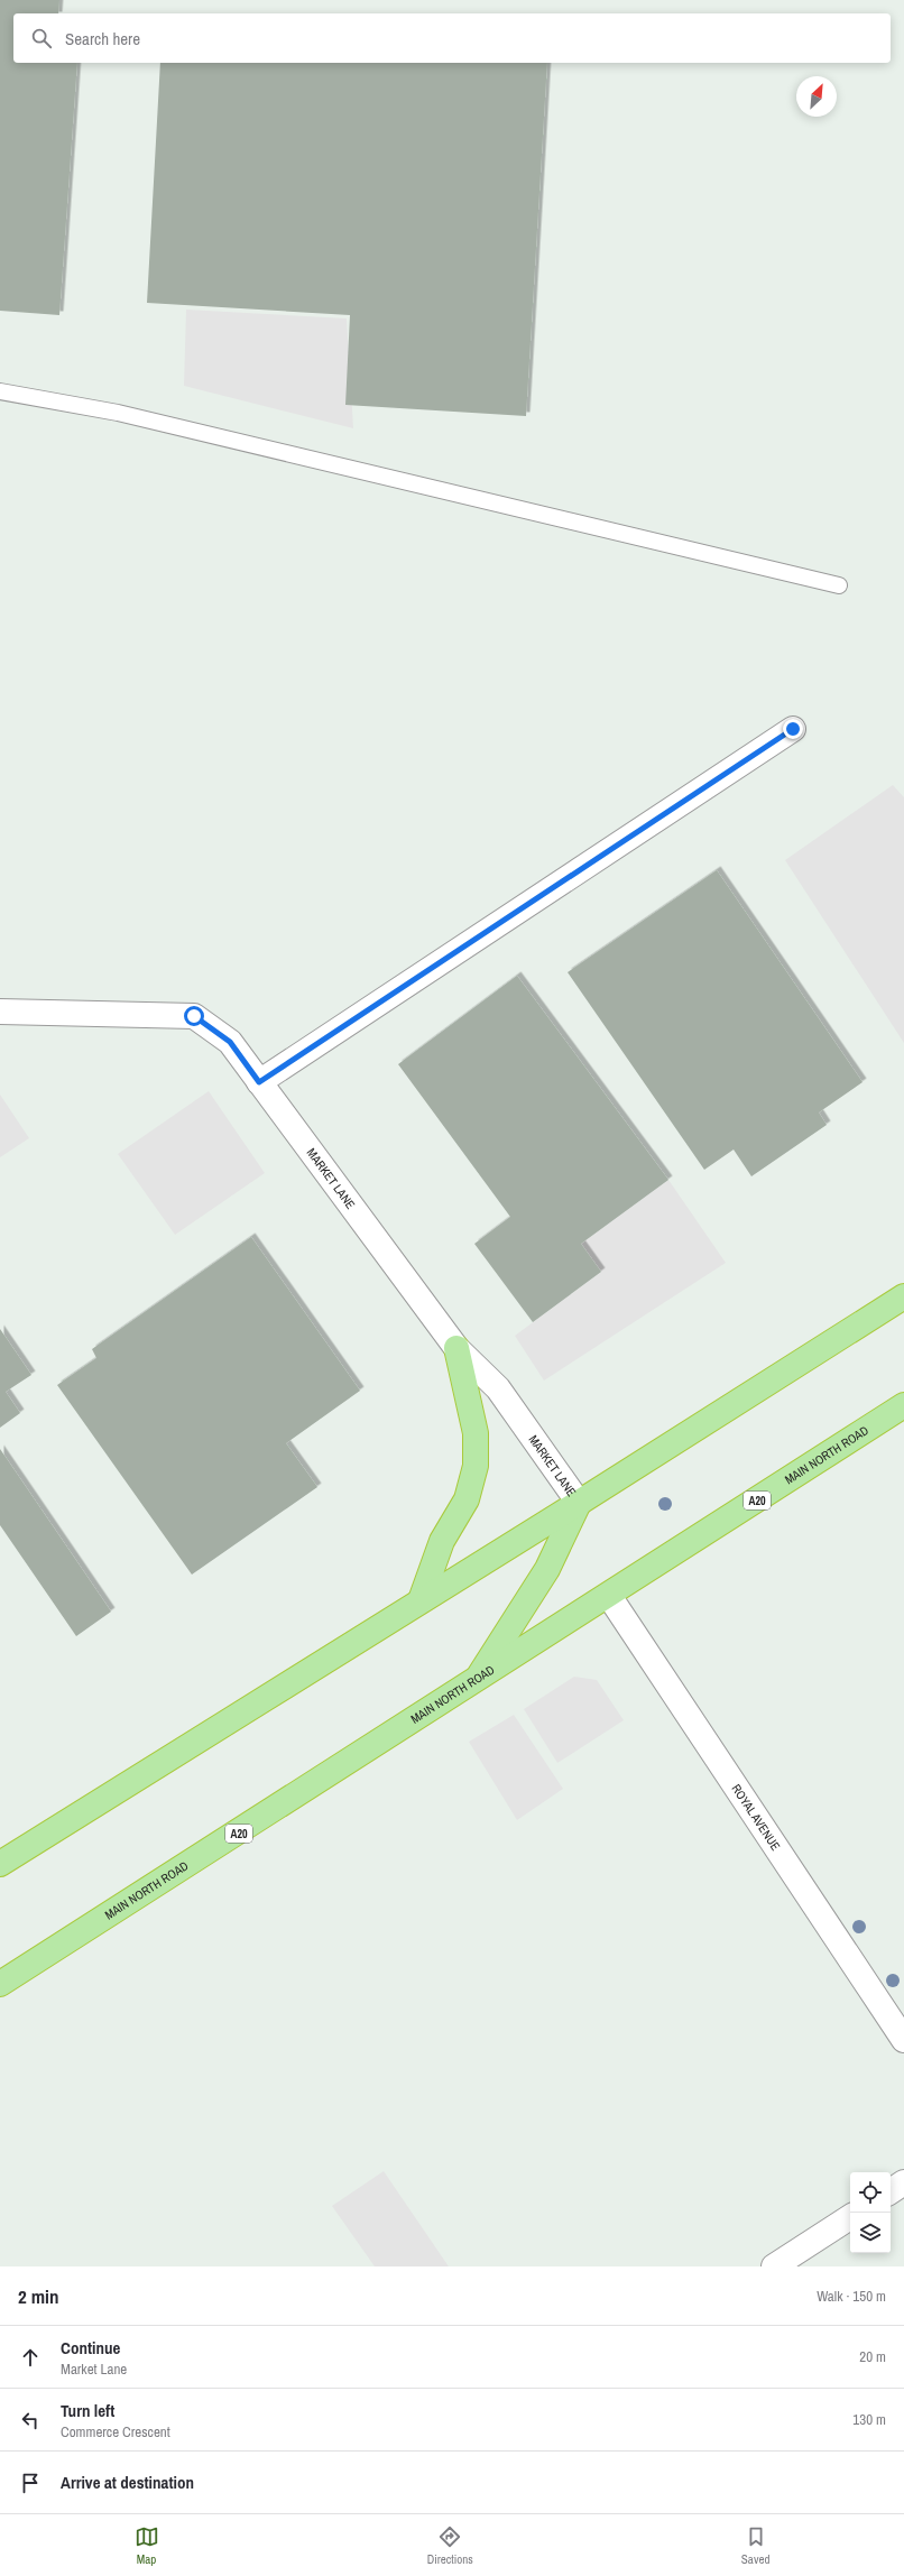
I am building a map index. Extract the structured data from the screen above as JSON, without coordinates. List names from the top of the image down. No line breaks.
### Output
{"streets":{"highway":["MAIN NORTH ROAD","A20"],"street":["MARKET LANE","ROYAL AVENUE"]},"crossings":[["MAIN NORTH ROAD","ROYAL AVENUE"]],"north":"top right","page":{"search":"Search here","heading":["2 min","Walk · 150 m"],"list":[["Continue","Market Lane","20 m"],["Turn left","Commerce Crescent","130 m"],"Arrive at destination"],"nav":["Map","Directions","Saved"]}}
